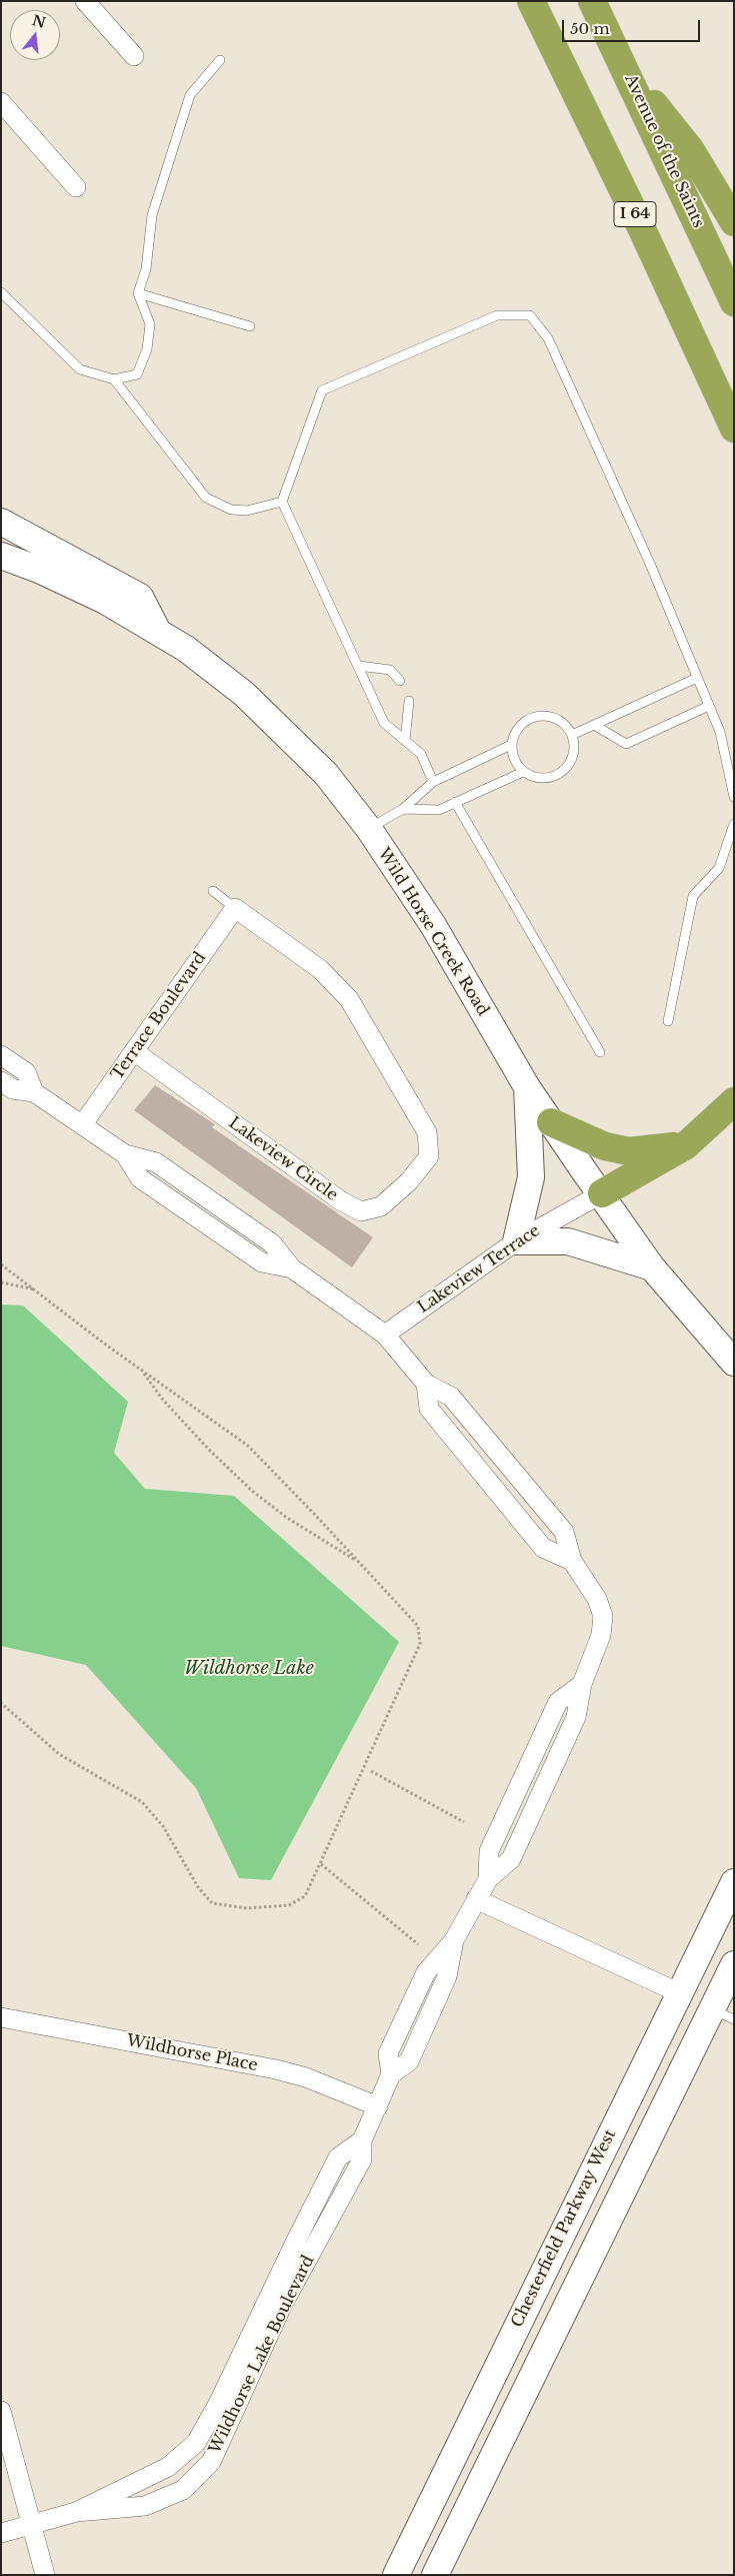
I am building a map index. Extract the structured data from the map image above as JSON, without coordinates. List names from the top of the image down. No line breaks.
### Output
{"streets":{"highway":["Avenue of the Saints","I 64"],"main road":["Wild Horse Creek Road","Chesterfield Parkway West"],"street":["Terrace Boulevard","Lakeview Circle","Lakeview Terrace","Wildhorse Place","Wildhorse Lake Boulevard"]},"crossings":[["Wild Horse Creek Road","Lakeview Terrace"],["Terrace Boulevard","Lakeview Circle"],["Terrace Boulevard","Wildhorse Lake Boulevard"],["Lakeview Terrace","Wildhorse Lake Boulevard"],["Wildhorse Place","Wildhorse Lake Boulevard"]],"water":["Wildhorse Lake"],"scale_bar":"50 m","north":"top"}
